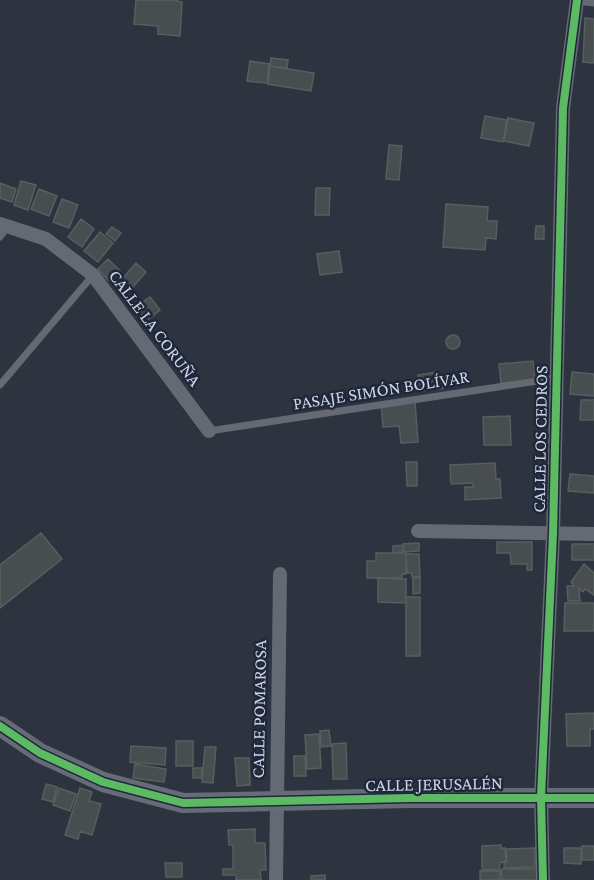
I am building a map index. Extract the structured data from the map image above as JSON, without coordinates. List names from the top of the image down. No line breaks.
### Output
{"streets":{"street":["CALLE LA CORUÑA","CALLE LOS CEDROS","CALLE POMAROSA","CALLE JERUSALÉN"],"lane":["PASAJE SIMÓN BOLÍVAR"]},"crossings":[["CALLE LA CORUÑA","PASAJE SIMÓN BOLÍVAR"],["PASAJE SIMÓN BOLÍVAR","CALLE LOS CEDROS"],["CALLE LOS CEDROS","CALLE JERUSALÉN"],["CALLE POMAROSA","CALLE JERUSALÉN"]]}
